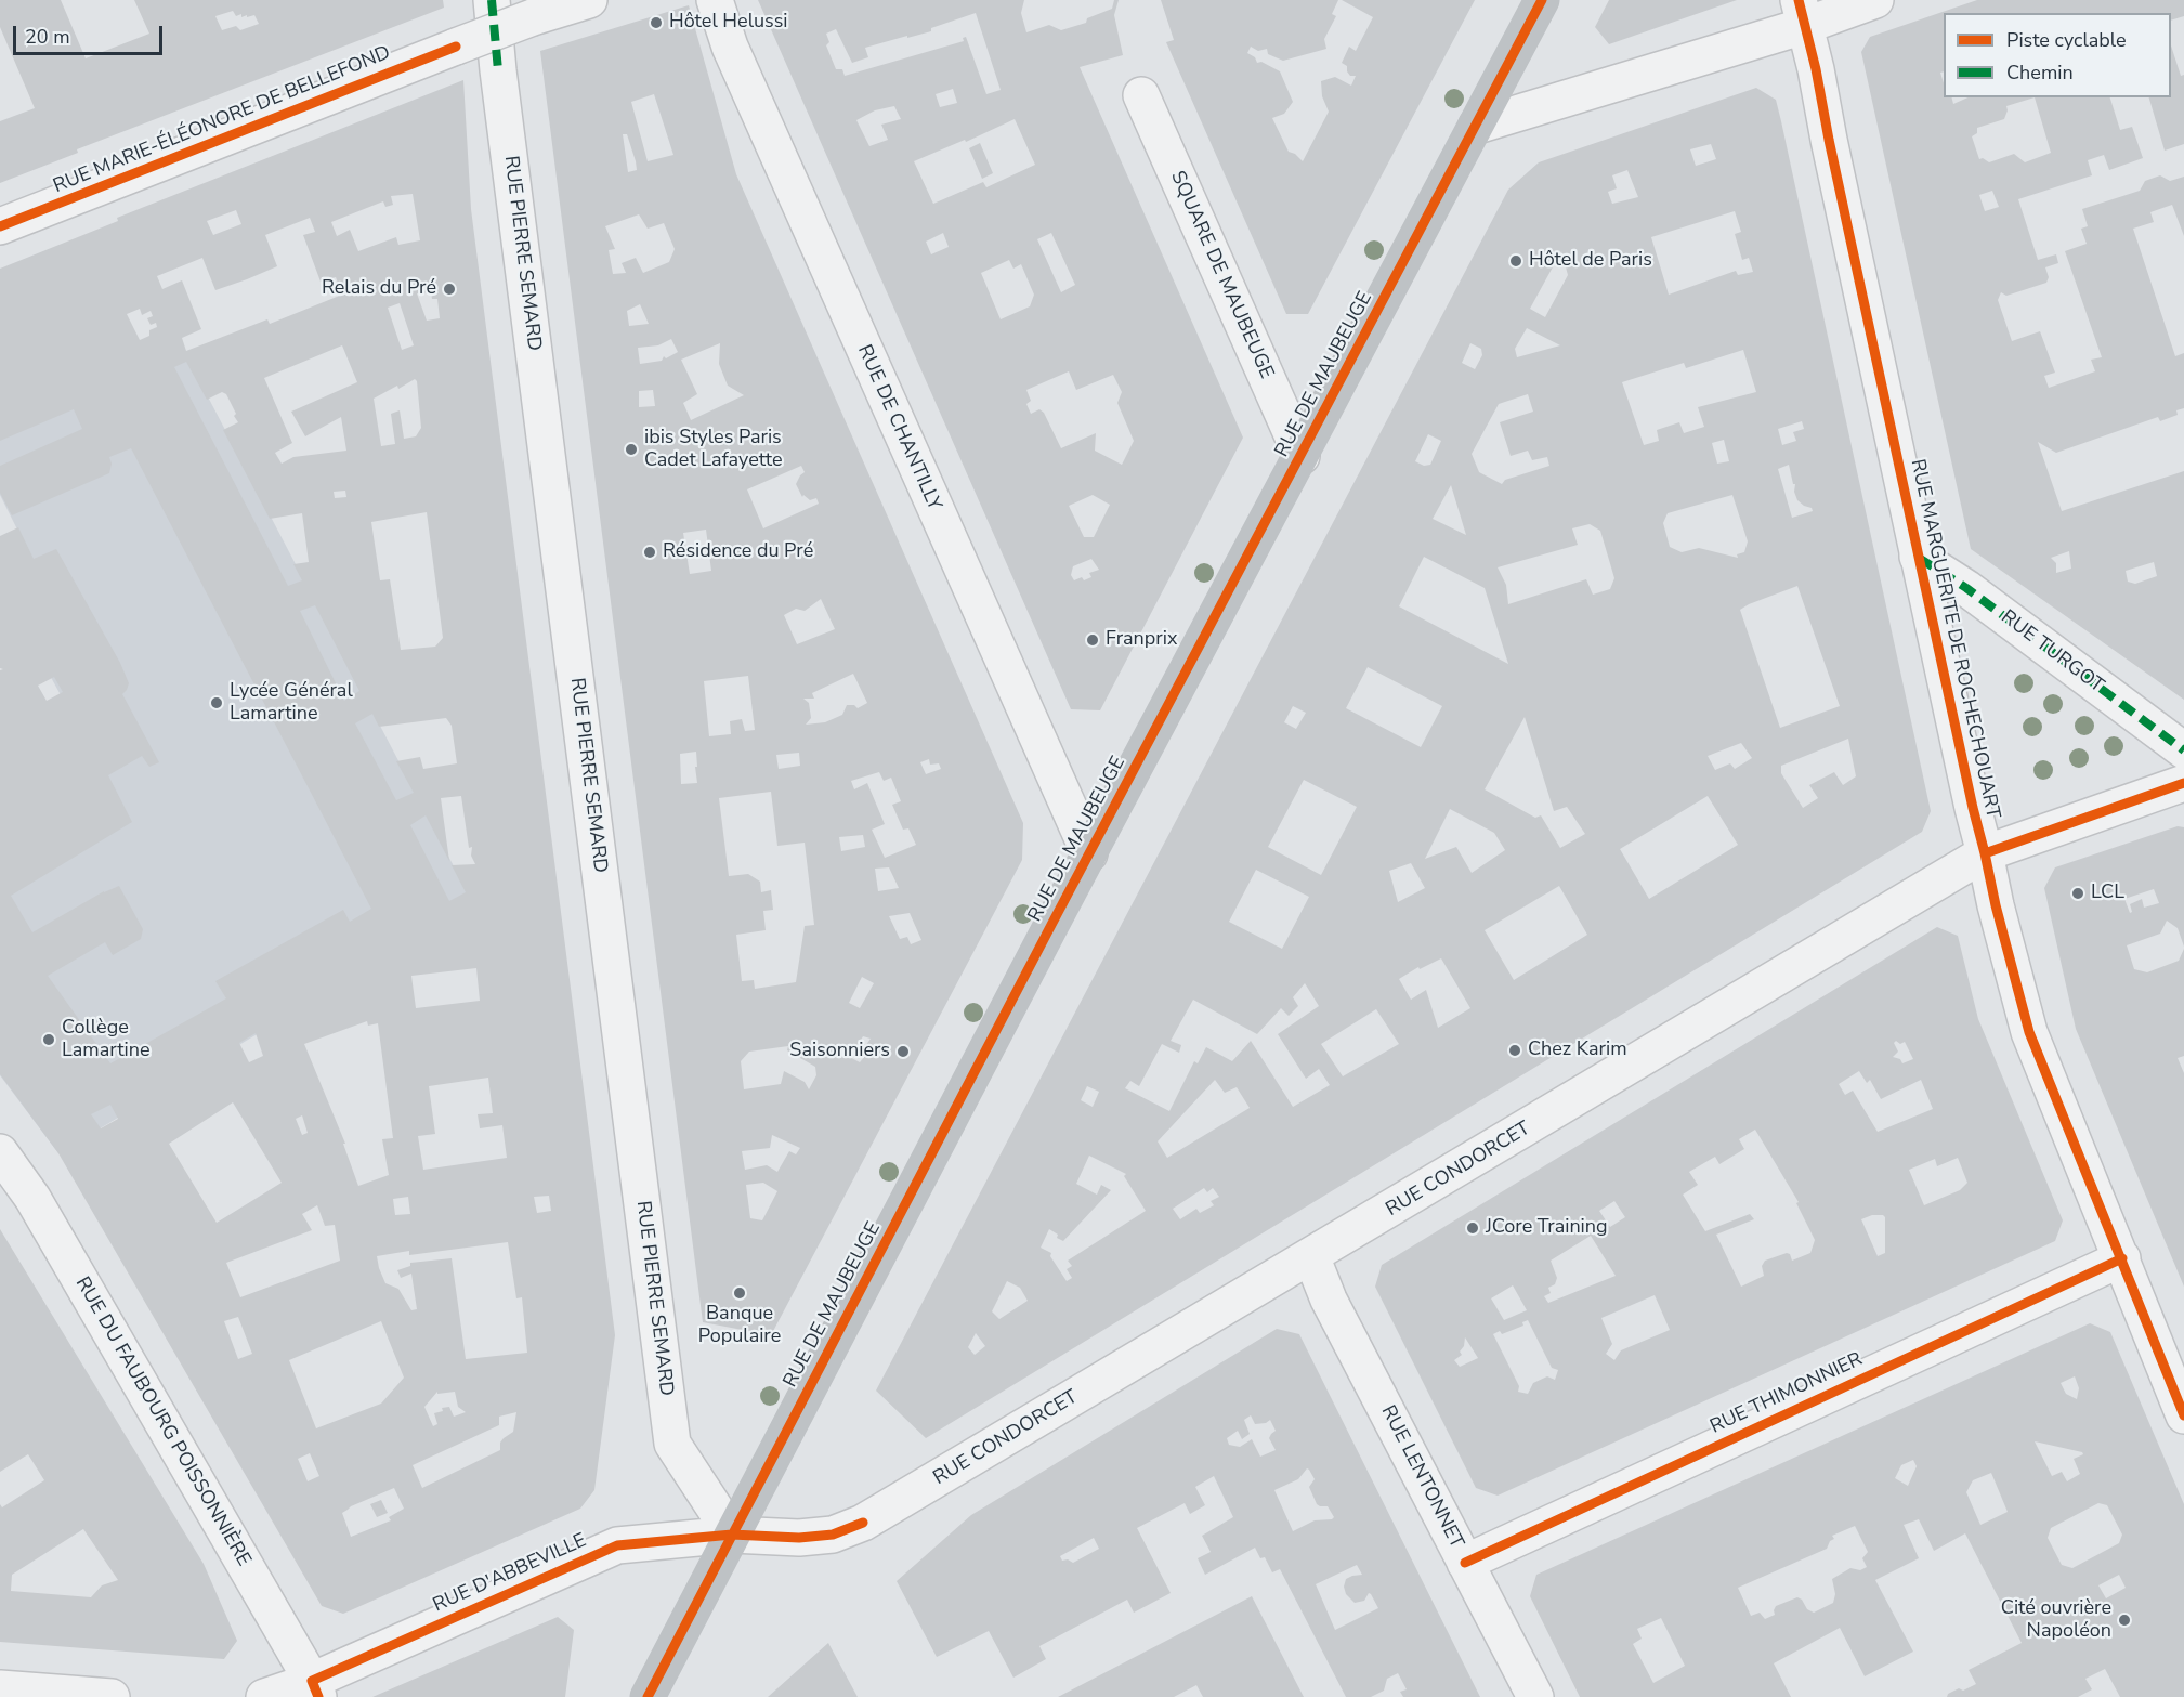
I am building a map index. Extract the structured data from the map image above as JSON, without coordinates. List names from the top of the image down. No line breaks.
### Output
{"streets":{"main road":["RUE DE MAUBEUGE"],"street":["RUE MARIE-ÉLÉONORE DE BELLEFOND","RUE PIERRE SEMARD","SQUARE DE MAUBEUGE","RUE DE CHANTILLY","RUE MARGUERITE DE ROCHECHOUART","RUE TURGOT","RUE CONDORCET","RUE THIMONNIER","RUE DU FAUBOURG POISSONNIÈRE","RUE LENTONNET","RUE D'ABBEVILLE"]},"crossings":[["RUE PIERRE SEMARD","RUE DE MAUBEUGE"],["RUE PIERRE SEMARD","RUE CONDORCET"],["RUE PIERRE SEMARD","RUE D'ABBEVILLE"],["SQUARE DE MAUBEUGE","RUE DE MAUBEUGE"],["RUE DE MAUBEUGE","RUE DE CHANTILLY"],["RUE DE MAUBEUGE","RUE CONDORCET"],["RUE DE MAUBEUGE","RUE D'ABBEVILLE"],["RUE MARGUERITE DE ROCHECHOUART","RUE TURGOT"],["RUE MARGUERITE DE ROCHECHOUART","RUE CONDORCET"],["RUE MARGUERITE DE ROCHECHOUART","RUE THIMONNIER"],["RUE CONDORCET","RUE LENTONNET"],["RUE CONDORCET","RUE D'ABBEVILLE"],["RUE THIMONNIER","RUE LENTONNET"],["RUE DU FAUBOURG POISSONNIÈRE","RUE D'ABBEVILLE"]],"places":["Hôtel Helussi","Hôtel de Paris","Relais du Pré","ibis Styles Paris Cadet Lafayette","Résidence du Pré","Franprix","Lycée Général Lamartine","LCL","Collège Lamartine","Chez Karim","Saisonniers","JCore Training","Banque Populaire","Cité ouvrière Napoléon"],"legend":["Piste cyclable","Chemin"],"scale_bar":"20 m"}
